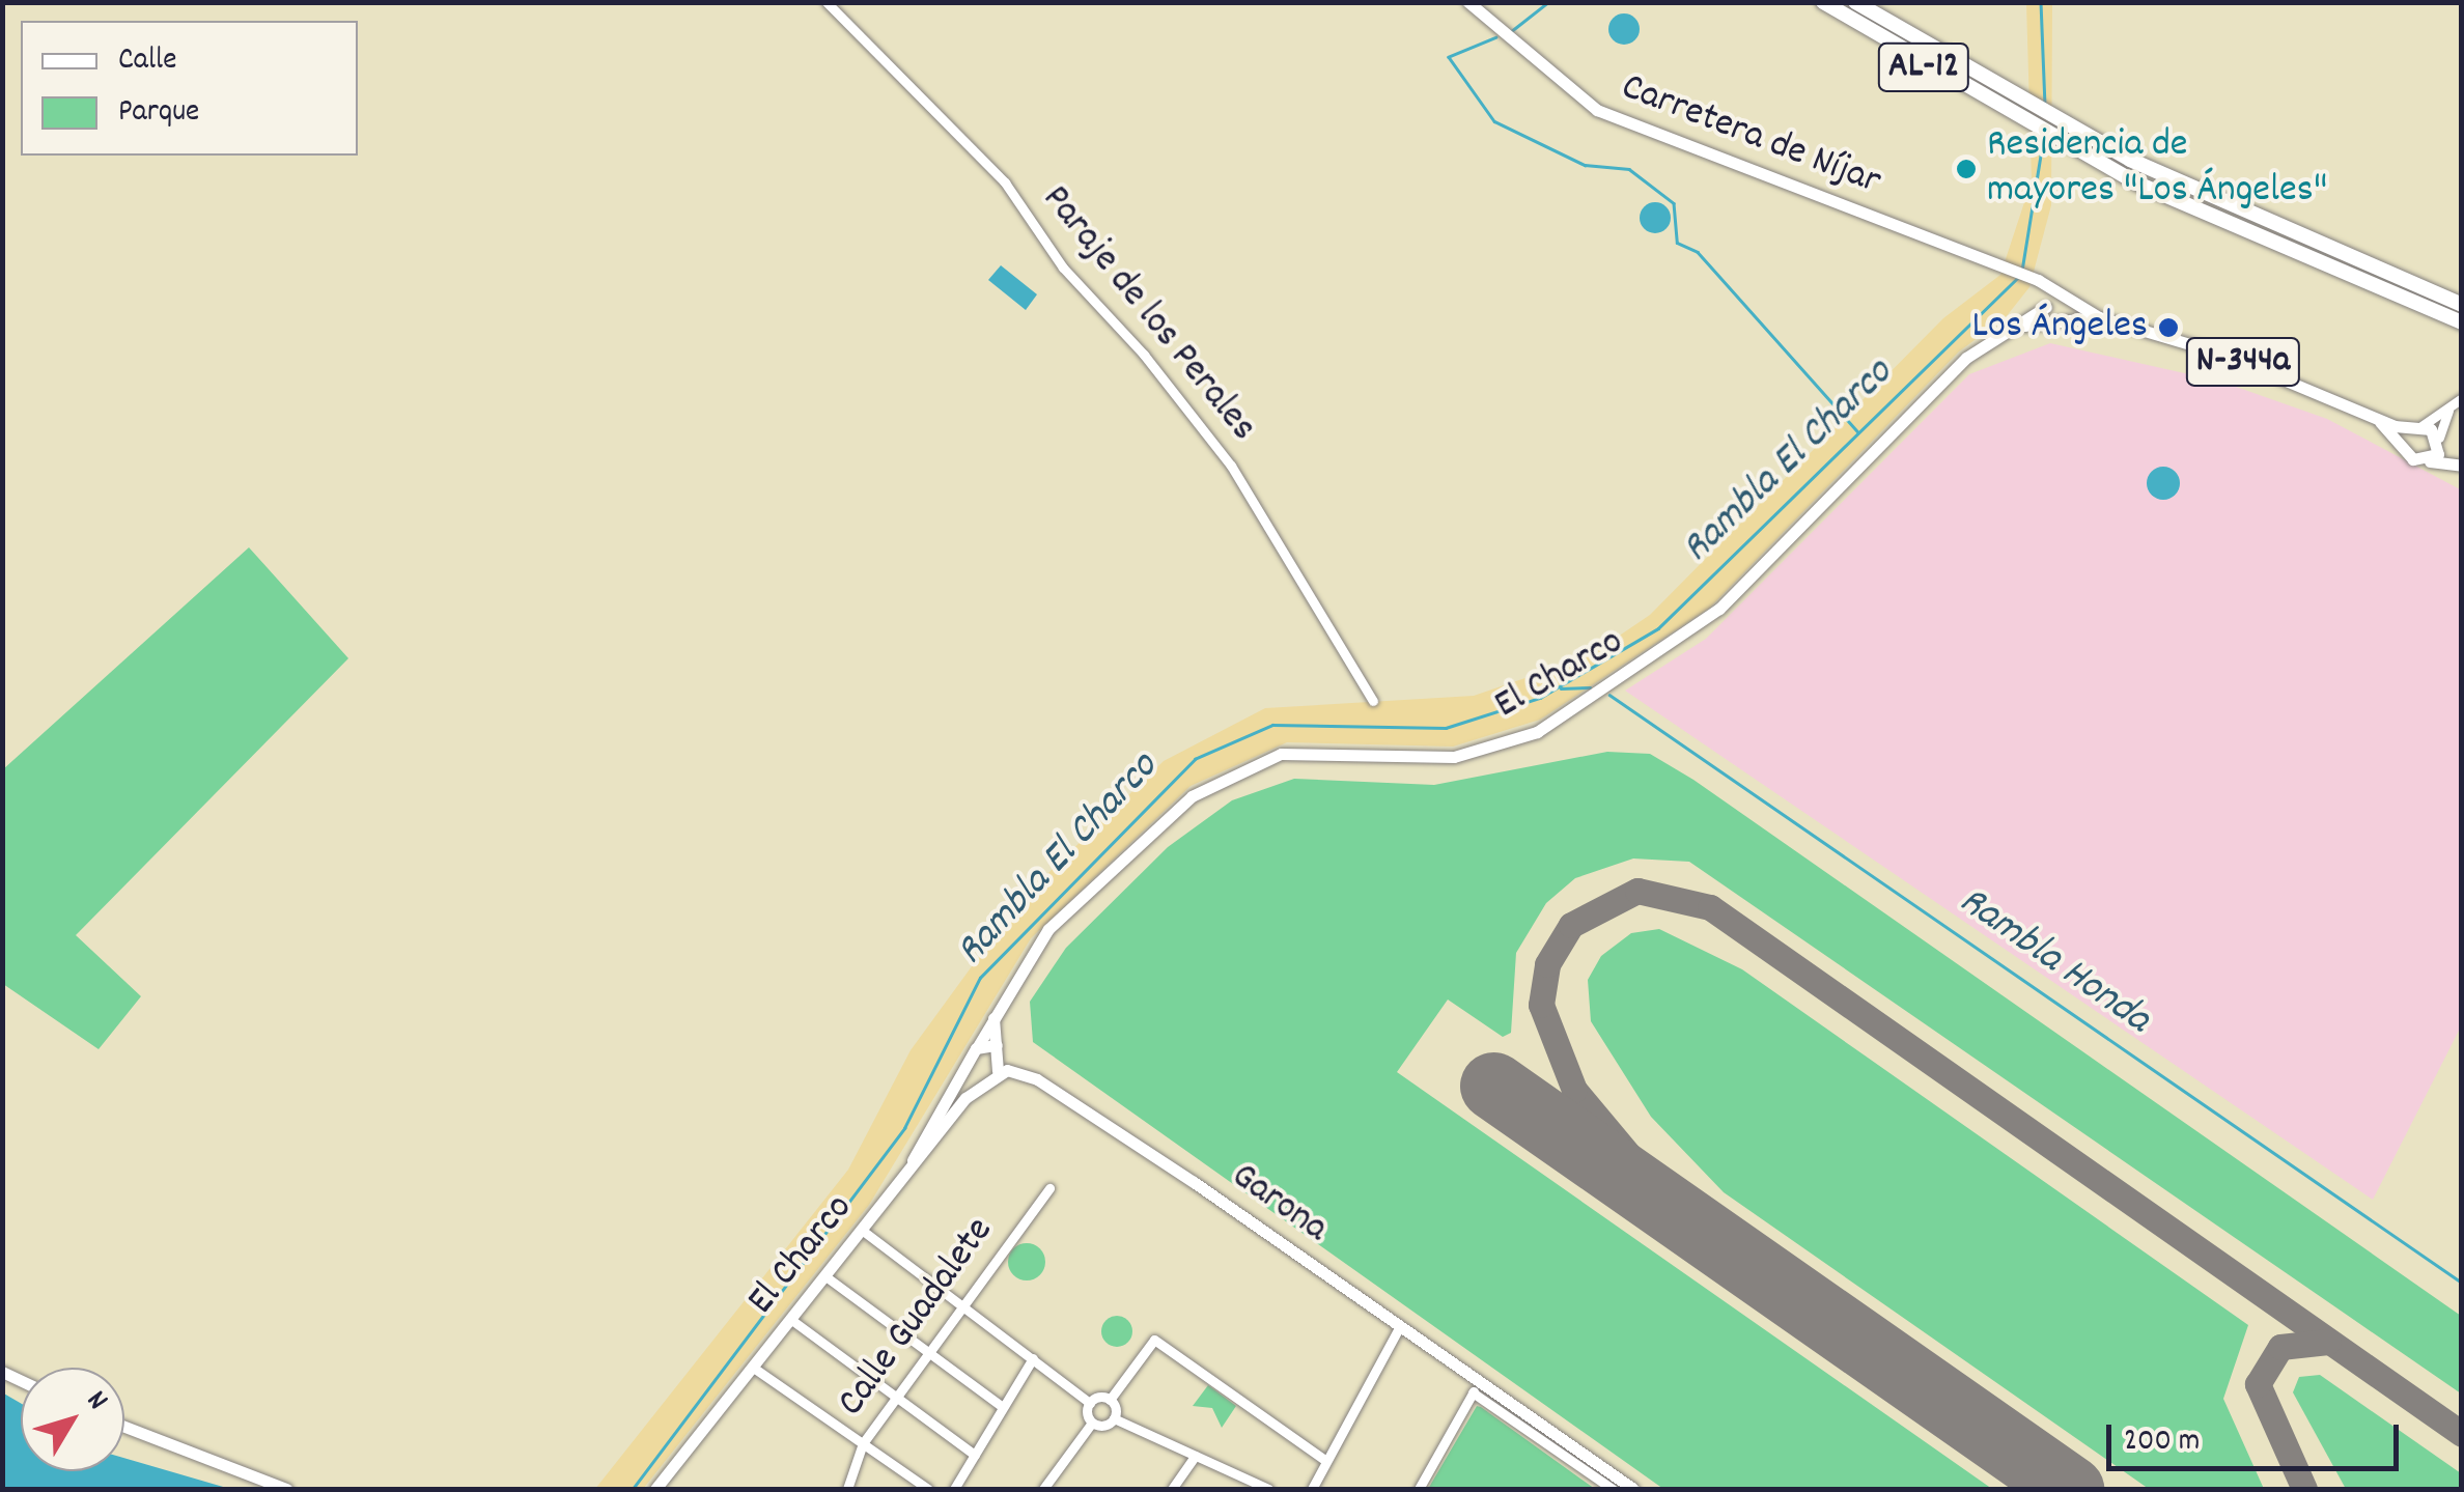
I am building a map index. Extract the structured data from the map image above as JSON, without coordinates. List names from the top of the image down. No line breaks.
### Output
{"streets":{"highway":["AL-12"],"main road":["Carretera de Níjar","N-344a","El Charco","Garona"],"street":["Paraje de los Perales","Calle Guadalete"]},"crossings":[["Carretera de Níjar","El Charco"]],"water":["Rambla El Charco","Rambla Honda"],"places":["Residencia de mayores \"Los Ángeles\"","Los Ángeles"],"legend":["Calle","Parque"],"scale_bar":"200 m","north":"top right"}
